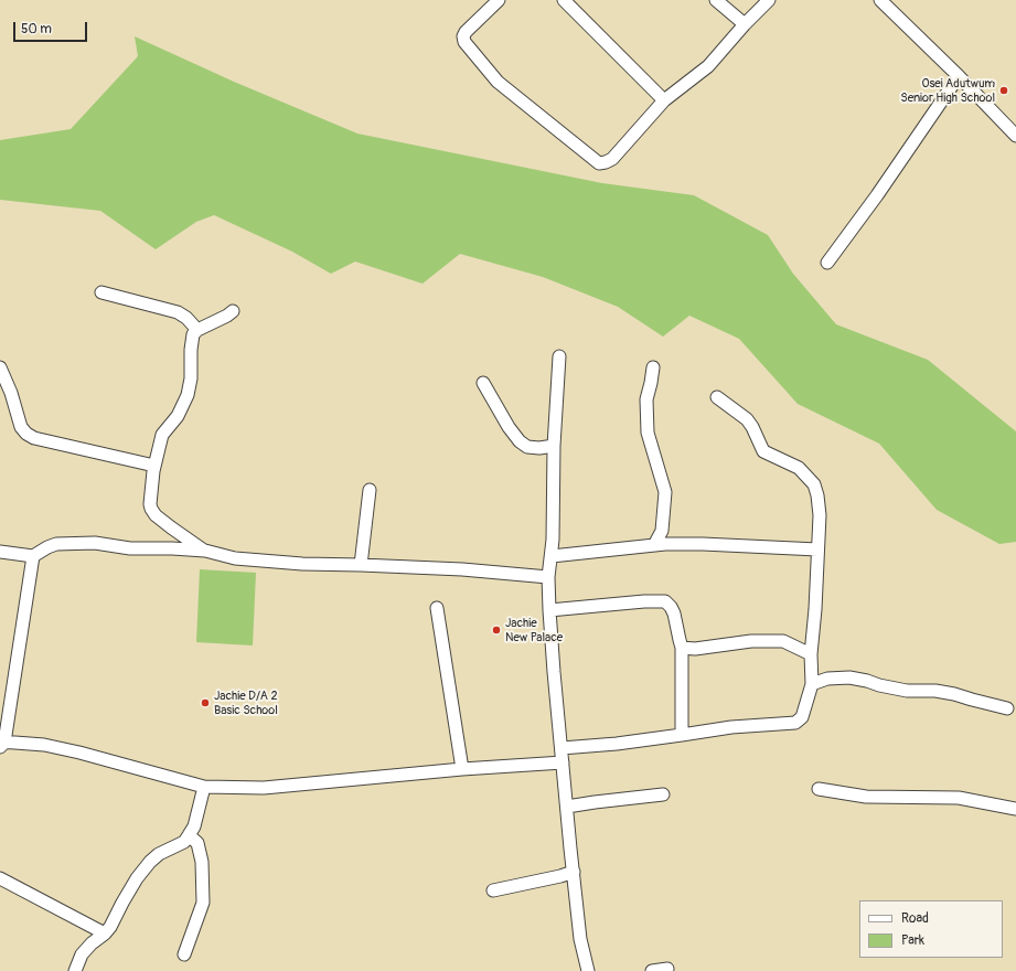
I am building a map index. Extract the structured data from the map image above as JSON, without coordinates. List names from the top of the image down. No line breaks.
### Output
{"places":["Osei Adutwum Senior High School","Jachie New Palace","Jachie D/A 2 Basic School"],"legend":["Road","Park"],"scale_bar":"50 m"}
